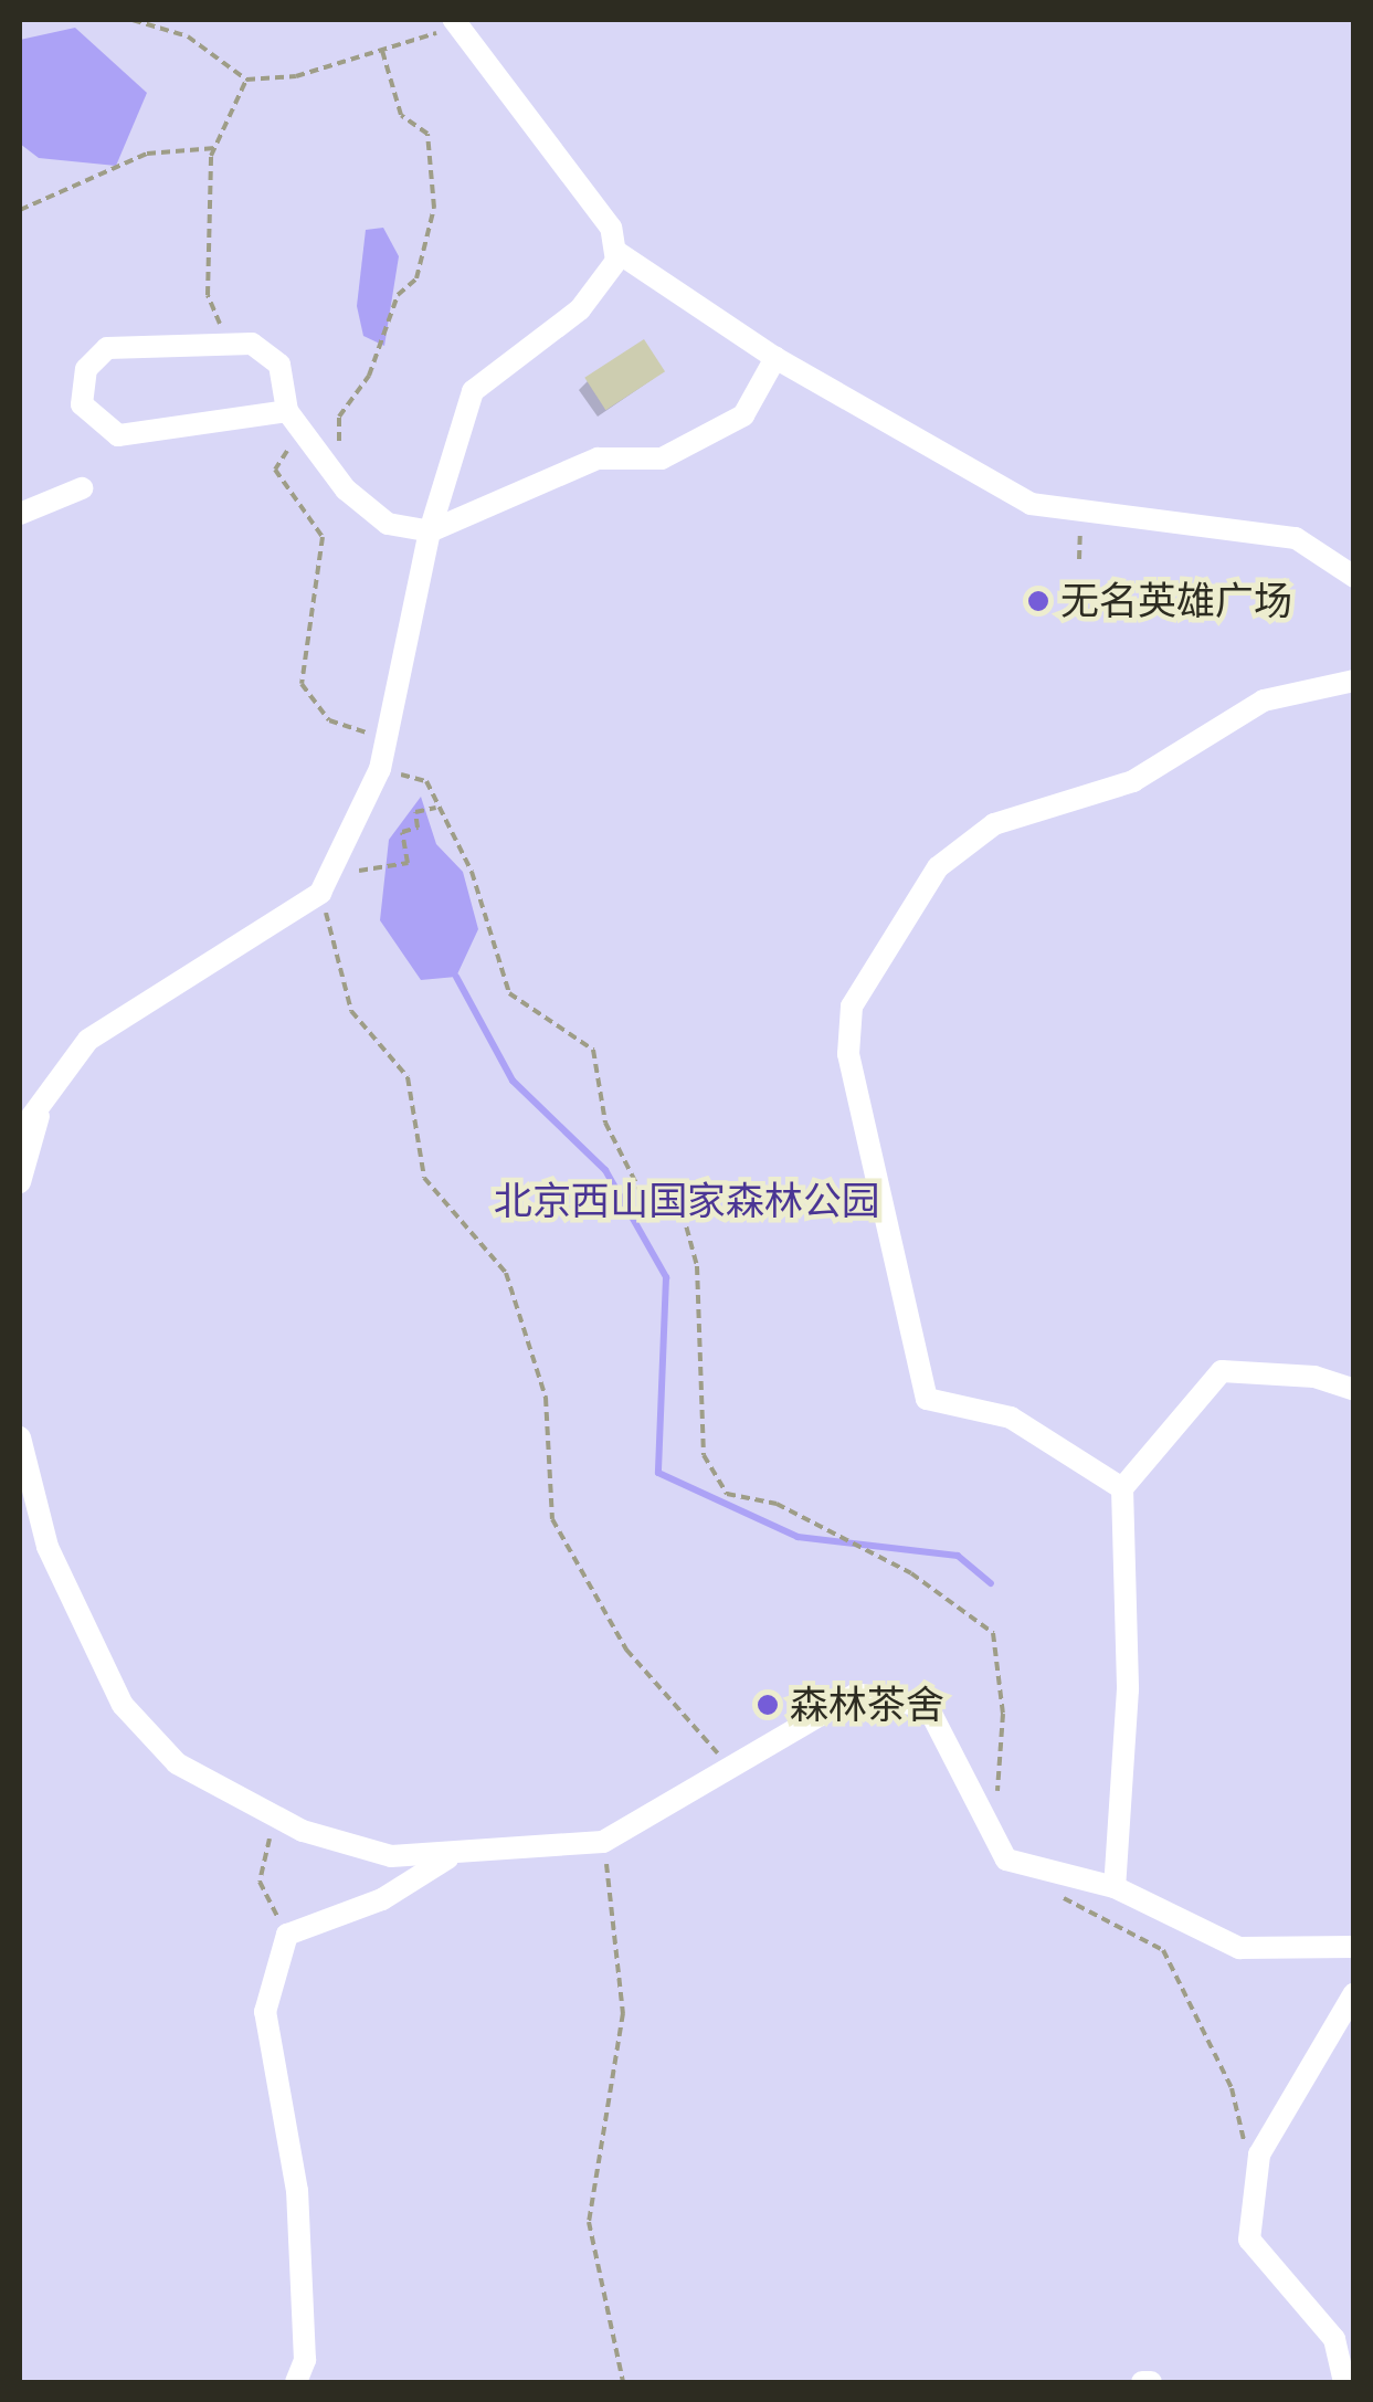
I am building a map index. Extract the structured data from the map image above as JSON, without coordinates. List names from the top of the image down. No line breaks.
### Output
{"parks":["北京西山国家森林公园"],"places":["无名英雄广场","森林茶舍"]}
